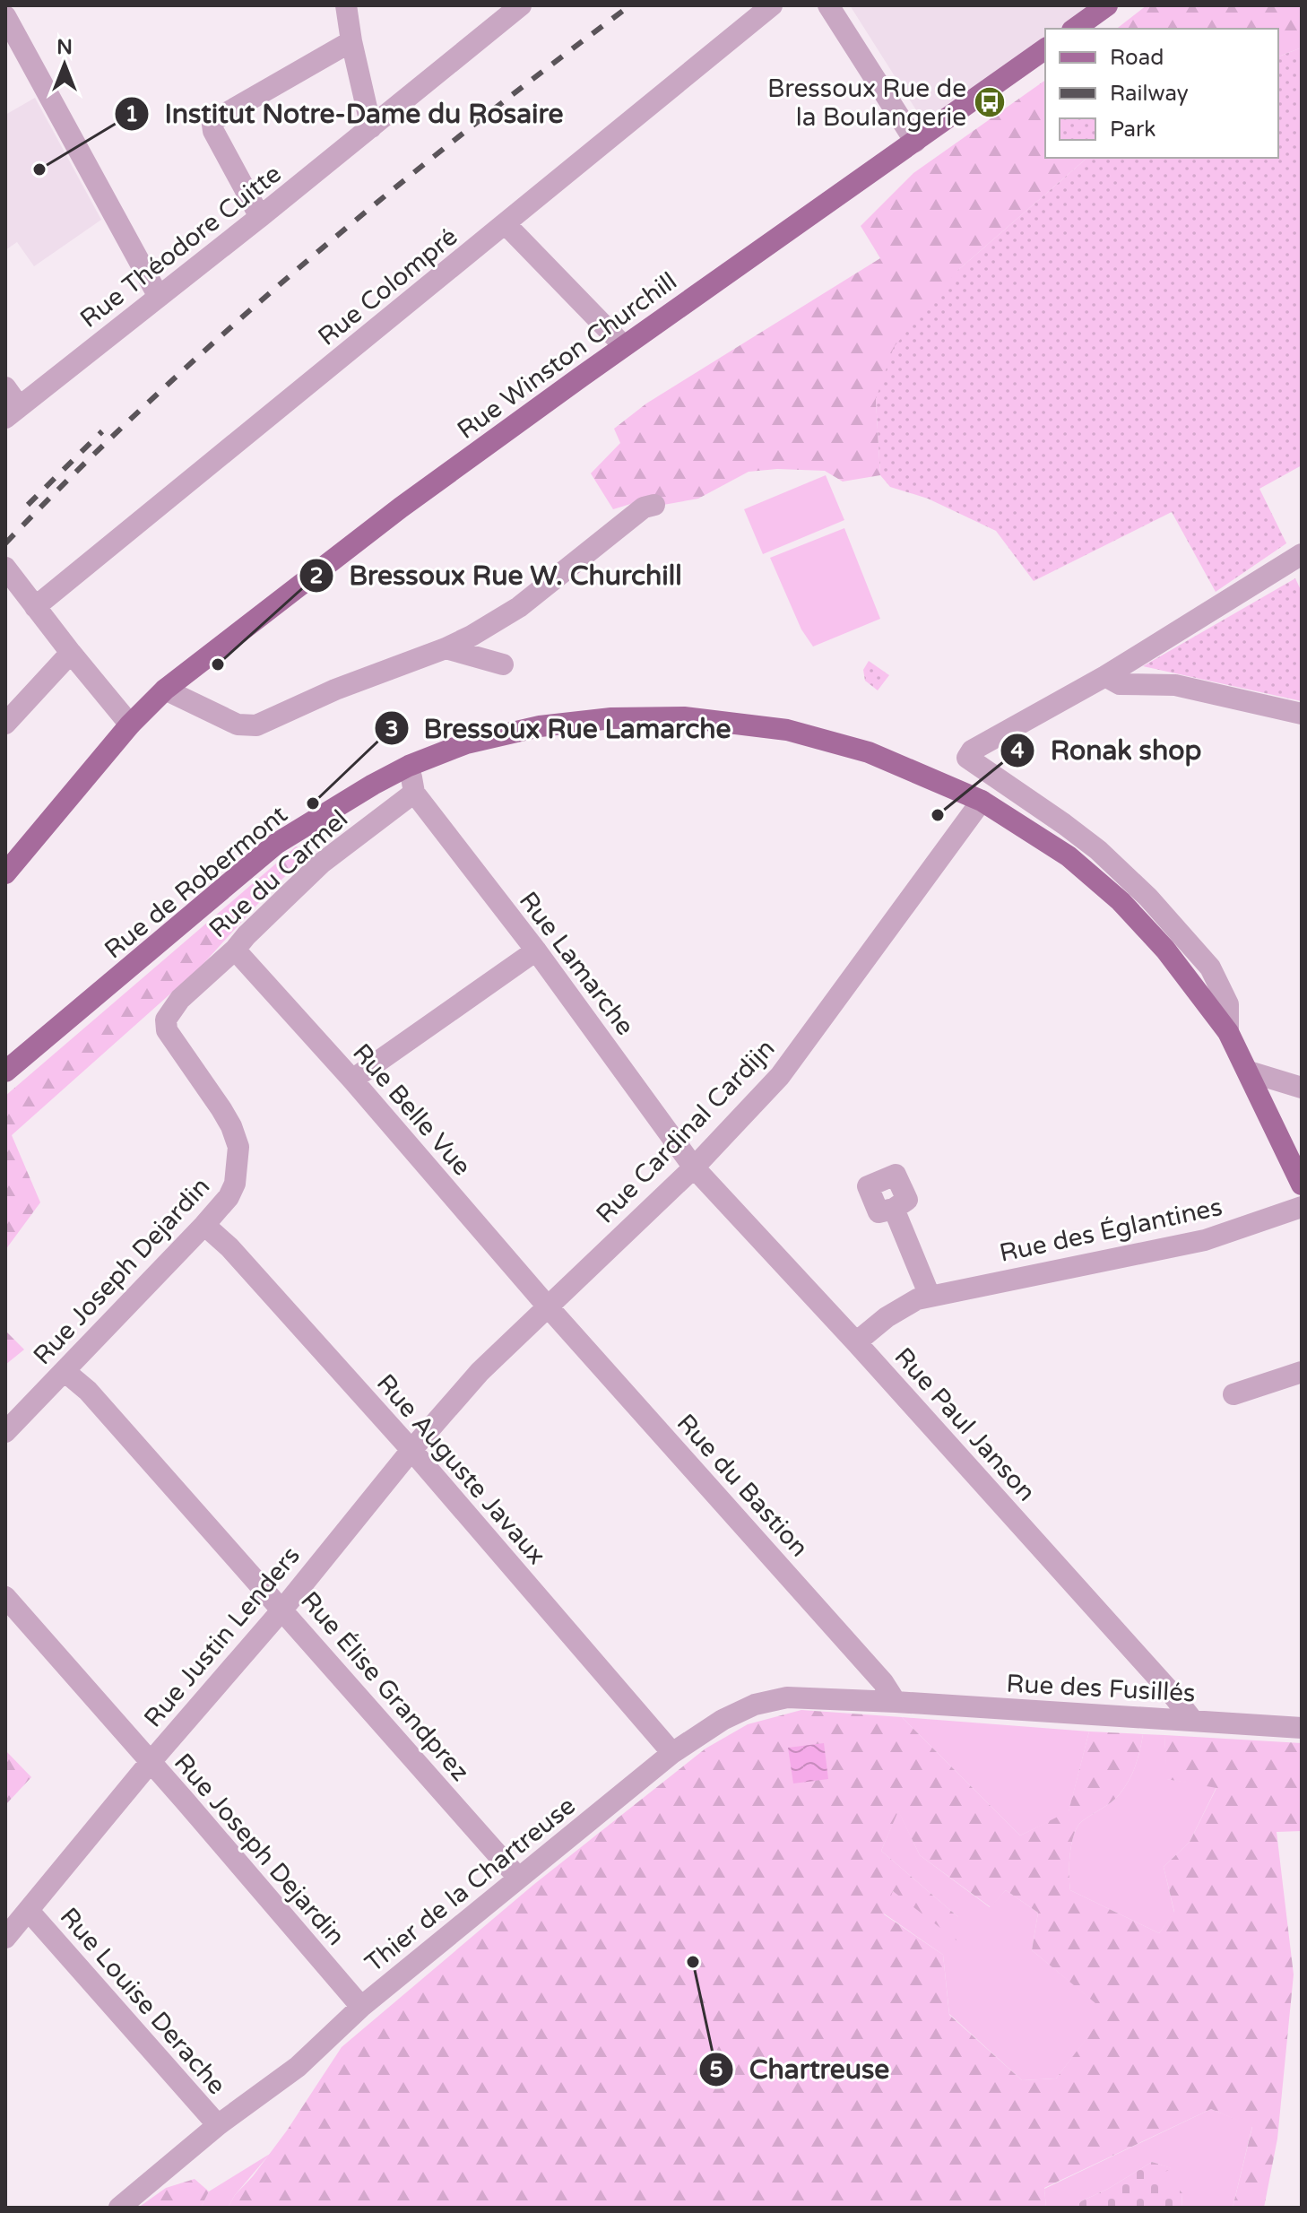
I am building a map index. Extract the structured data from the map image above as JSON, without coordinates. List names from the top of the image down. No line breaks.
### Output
{"streets":{"main road":["Rue Winston Churchill","Rue de Robermont"],"street":["Rue Théodore Cuitte","Rue Colompré","Rue du Carmel","Rue Lamarche","Rue Belle Vue","Rue Cardinal Cardijn","Rue des Églantines","Rue Joseph Dejardin","Rue Paul Janson","Rue Auguste Javaux","Rue du Bastion","Rue Justin Lenders","Rue Élise Grandprez","Rue des Fusillés","Thier de la Chartreuse","Rue Louise Derache"]},"crossings":[["Rue du Carmel","Rue Lamarche"],["Rue du Carmel","Rue Belle Vue"],["Rue du Carmel","Rue Joseph Dejardin"],["Rue de Robermont","Rue Cardinal Cardijn"],["Rue Lamarche","Rue Cardinal Cardijn"],["Rue Lamarche","Rue Paul Janson"],["Rue Belle Vue","Rue Cardinal Cardijn"],["Rue Belle Vue","Rue du Bastion"],["Rue Cardinal Cardijn","Rue Paul Janson"],["Rue Cardinal Cardijn","Rue du Bastion"],["Rue Cardinal Cardijn","Rue Justin Lenders"],["Rue des Églantines","Rue Paul Janson"],["Rue Joseph Dejardin","Rue Auguste Javaux"],["Rue Joseph Dejardin","Rue Justin Lenders"],["Rue Joseph Dejardin","Rue Élise Grandprez"],["Rue Joseph Dejardin","Thier de la Chartreuse"],["Rue Paul Janson","Rue des Fusillés"],["Rue Auguste Javaux","Rue Justin Lenders"],["Rue Auguste Javaux","Thier de la Chartreuse"],["Rue du Bastion","Rue des Fusillés"],["Rue du Bastion","Thier de la Chartreuse"],["Rue Justin Lenders","Rue Élise Grandprez"],["Rue Justin Lenders","Rue Louise Derache"],["Rue Élise Grandprez","Thier de la Chartreuse"],["Rue des Fusillés","Thier de la Chartreuse"],["Thier de la Chartreuse","Rue Louise Derache"]],"places":{"bus stop":["Bressoux Rue de la Boulangerie"],"other":["Institut Notre-Dame du Rosaire","Bressoux Rue W. Churchill","Bressoux Rue Lamarche","Ronak shop","Chartreuse"]},"legend":["Road","Railway","Park"],"north":"top"}
